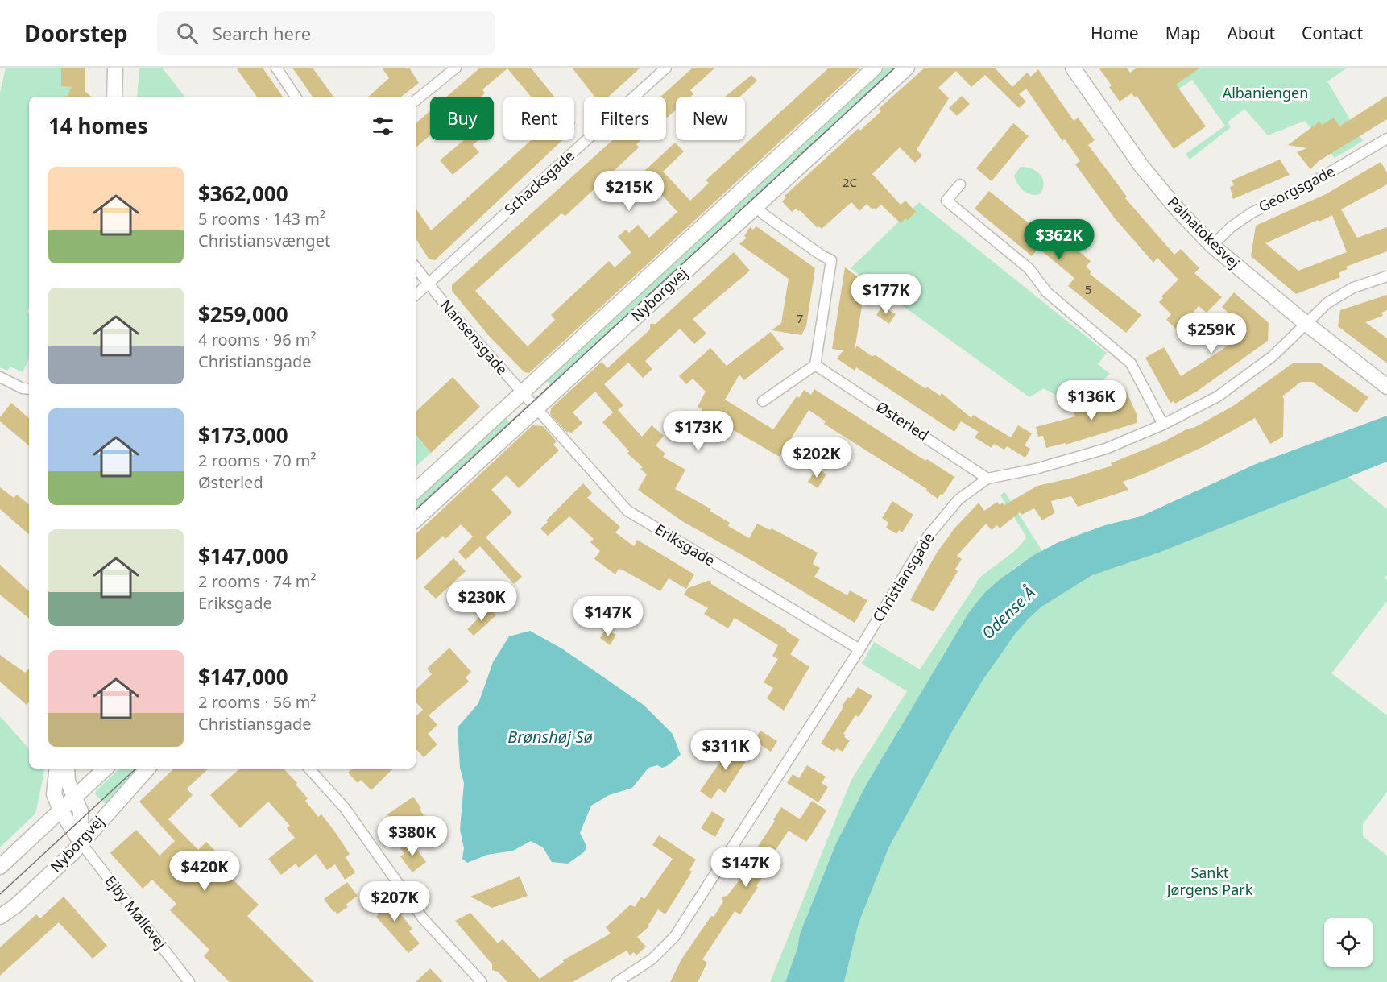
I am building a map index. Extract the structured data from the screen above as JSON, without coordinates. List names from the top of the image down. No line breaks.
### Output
{"streets":{"street":["Schacksgade","Georgsgade","Palnatokesvej","Nyborgvej","Nansensgade","Østerled","Eriksgade","Christiansgade","Ejby Møllevej"]},"crossings":[["Schacksgade","Nansensgade"],["Georgsgade","Palnatokesvej"],["Palnatokesvej","Christiansgade"],["Nyborgvej","Nansensgade"],["Nyborgvej","Eriksgade"],["Nyborgvej","Ejby Møllevej"],["Nansensgade","Eriksgade"],["Østerled","Christiansgade"],["Eriksgade","Christiansgade"]],"water":["Odense Å","Brønshøj Sø"],"parks":["Albaniengen","Sankt Jørgens Park"],"house_numbers":["2C","5","7"],"page":{"header":"Doorstep","search":"Search here","nav":["Home","Map","About","Contact"],"chip":["Buy","Rent","Filters","New"],"heading":"14 homes","list":[{"name":"$362,000","note":"5 rooms · 143 m² · Christiansvænget"},{"name":"$259,000","note":"4 rooms · 96 m² · Christiansgade"},{"name":"$173,000","note":"2 rooms · 70 m² · Østerled"},{"name":"$147,000","note":"2 rooms · 74 m² · Eriksgade"},{"name":"$147,000","note":"2 rooms · 56 m² · Christiansgade"}],"price":["$215K","$362K","$177K","$259K","$136K","$173K","$202K","$230K","$147K","$311K","$380K","$147K","$420K","$207K"]}}
